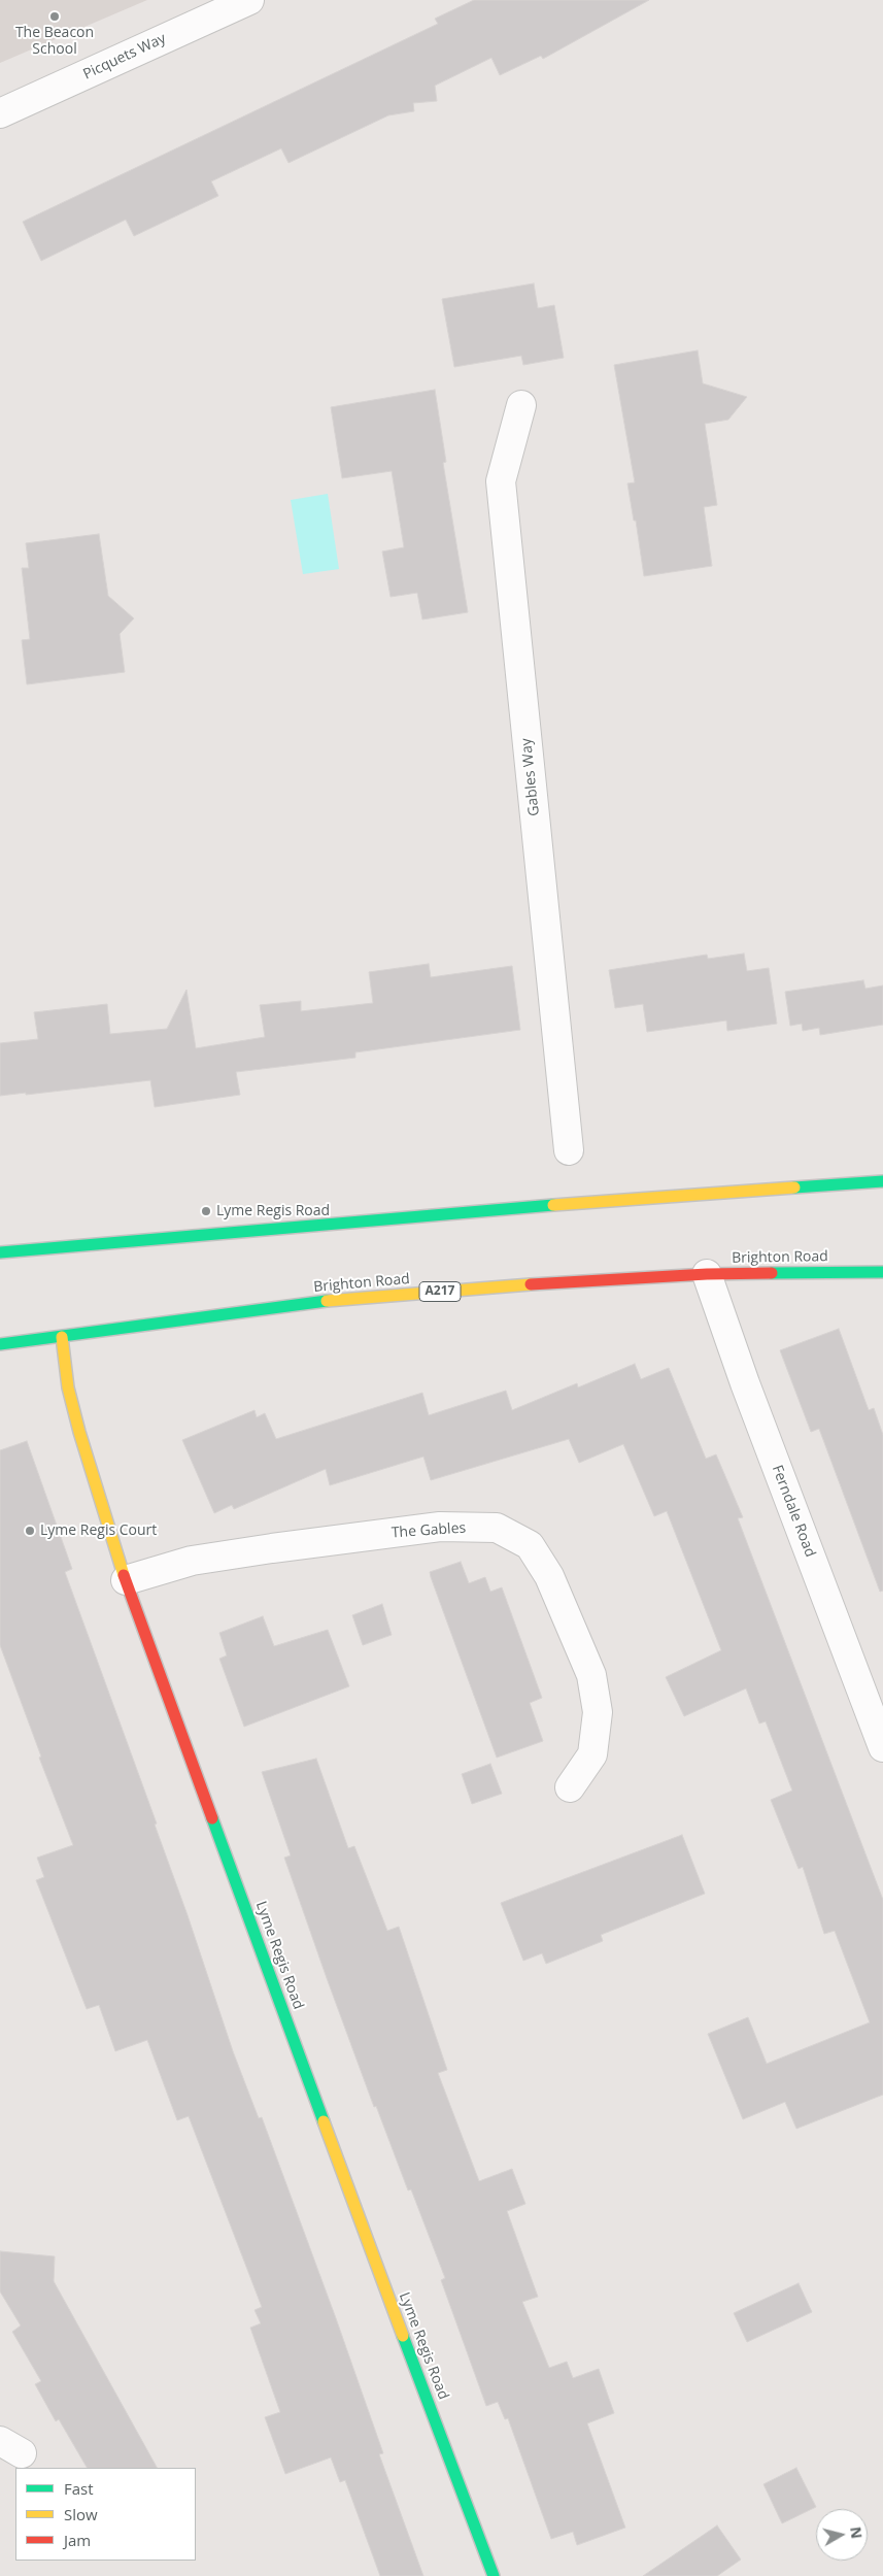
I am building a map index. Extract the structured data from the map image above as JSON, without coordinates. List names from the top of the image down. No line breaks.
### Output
{"streets":{"main road":["Brighton Road","A217","Lyme Regis Road"],"street":["Picquets Way","Gables Way","Ferndale Road","The Gables"]},"crossings":[["Brighton Road","Ferndale Road"],["Brighton Road","Lyme Regis Road"],["The Gables","Lyme Regis Road"]],"places":["The Beacon School","Lyme Regis Road","Lyme Regis Court"],"legend":["Fast","Slow","Jam"],"north":"right"}
